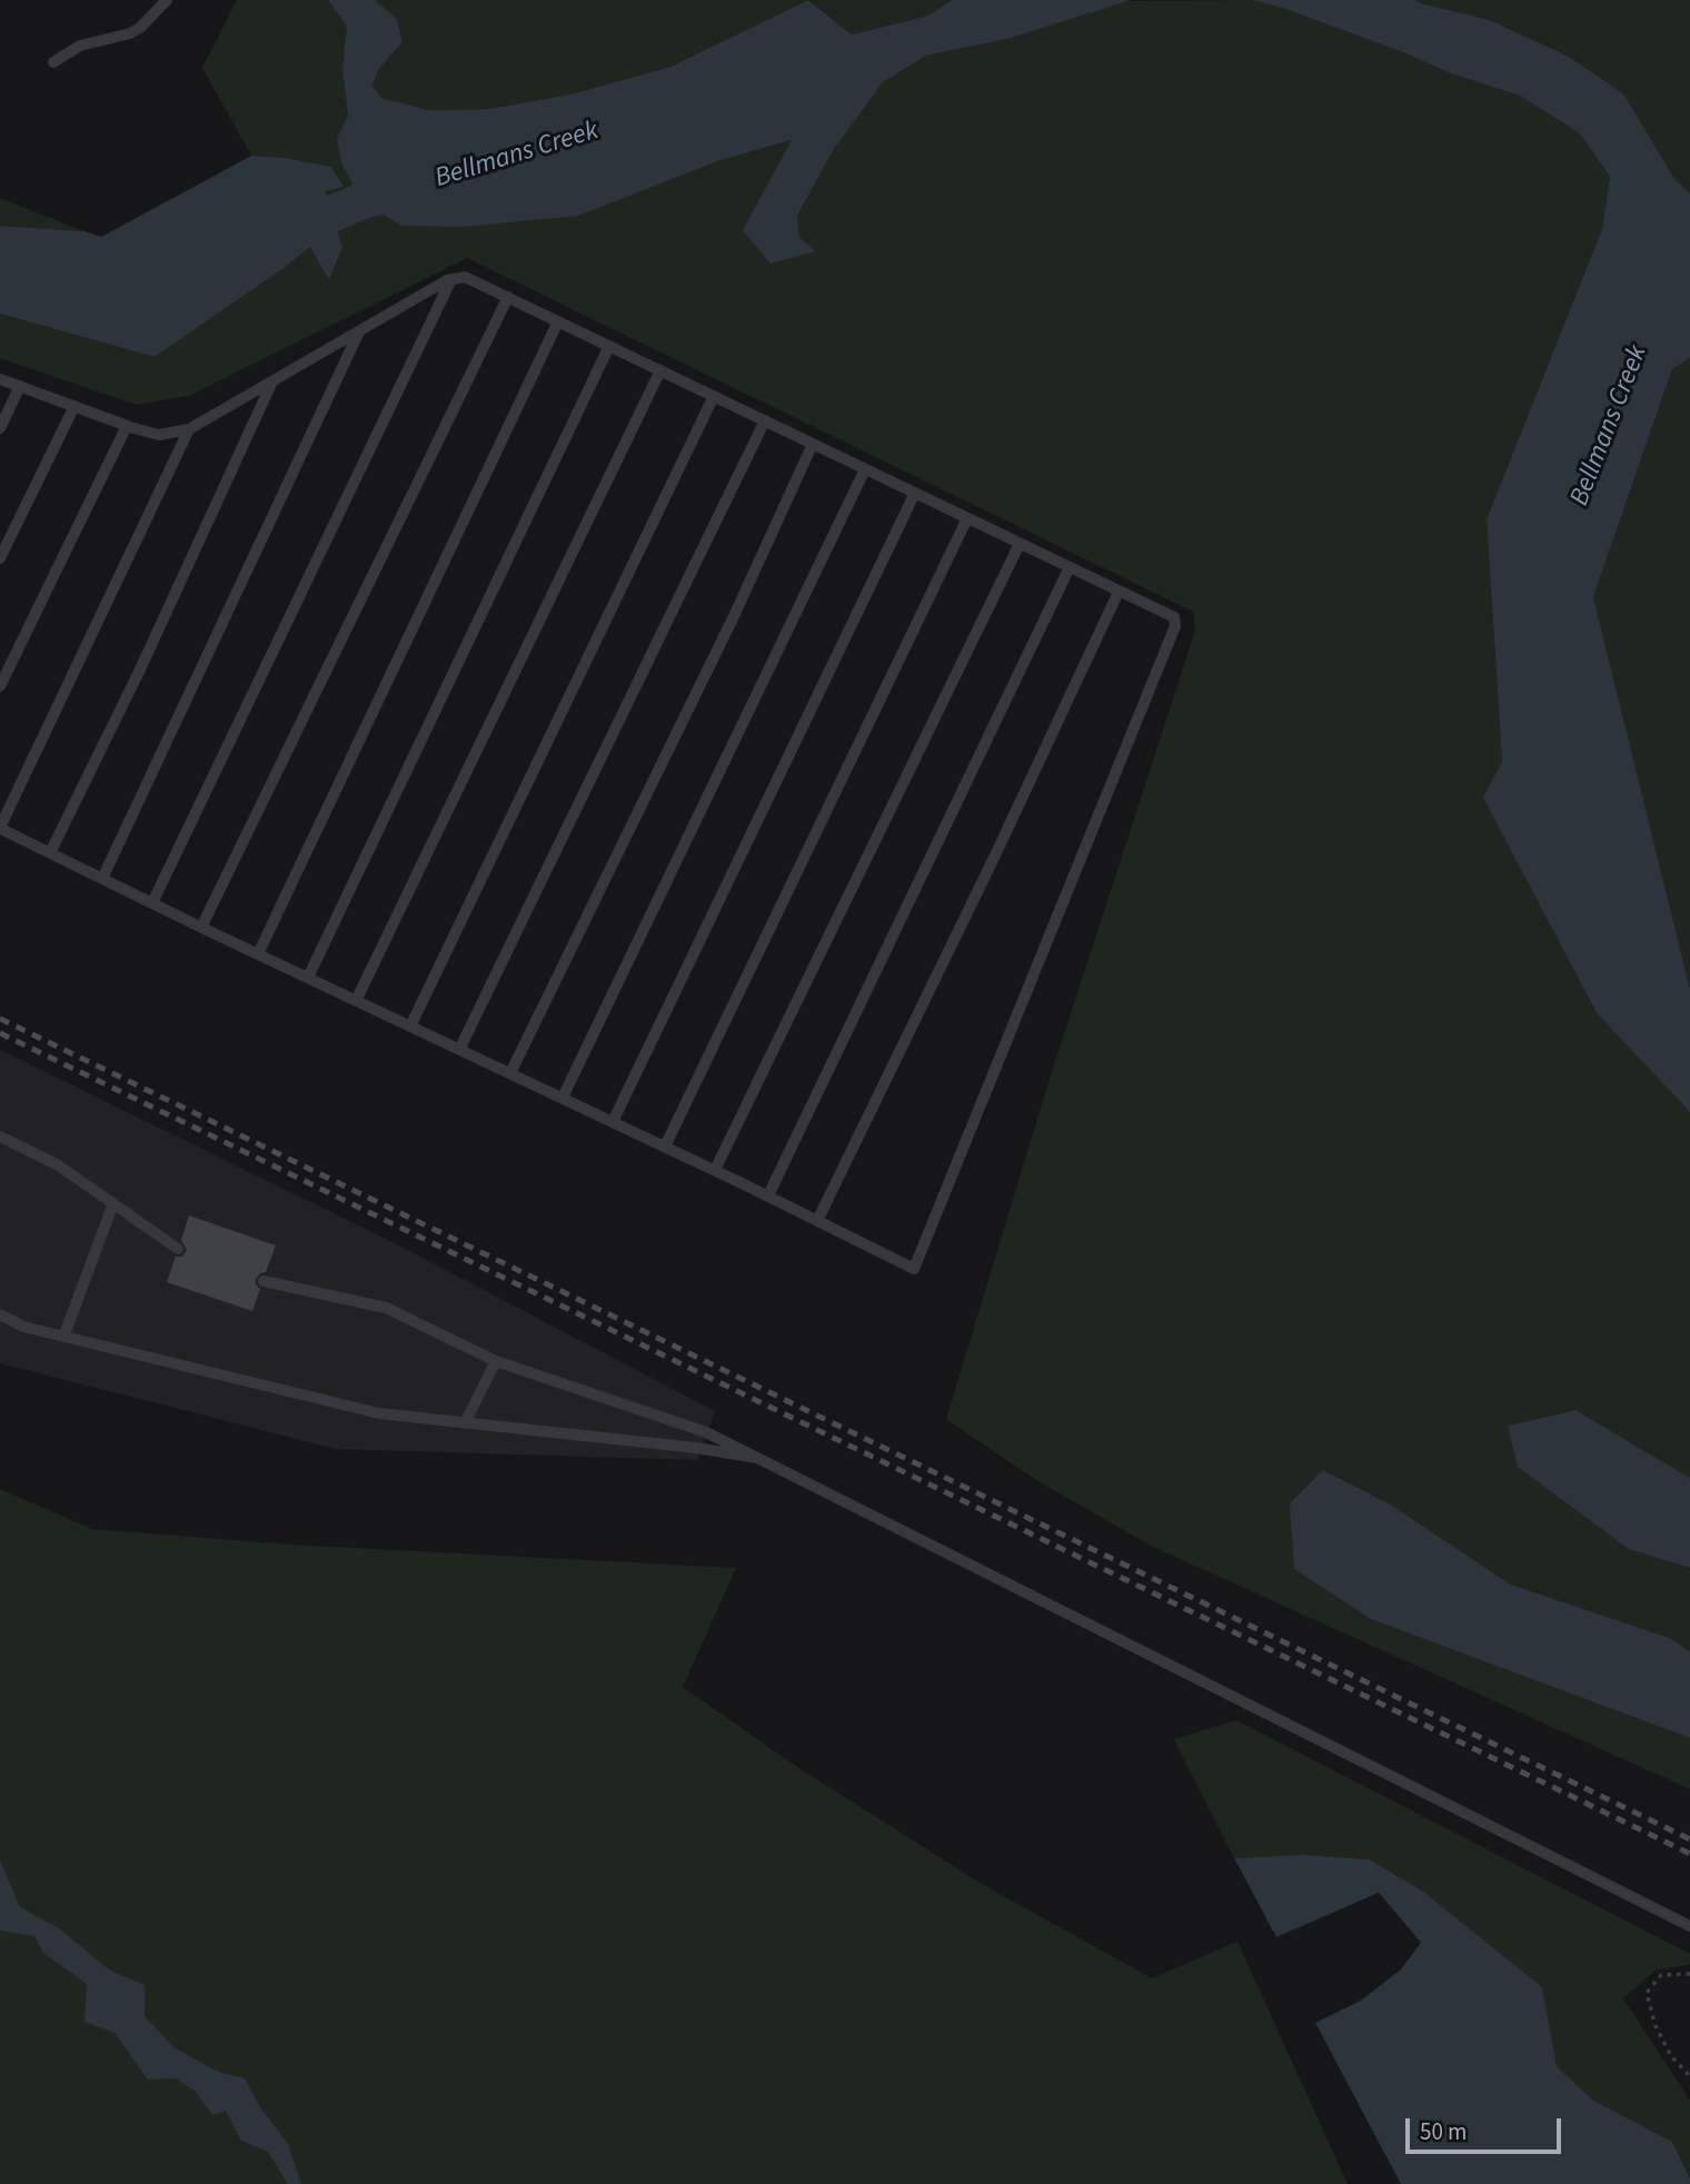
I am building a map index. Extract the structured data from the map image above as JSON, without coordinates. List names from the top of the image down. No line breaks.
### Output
{"water":["Bellmans Creek"],"scale_bar":"50 m"}
